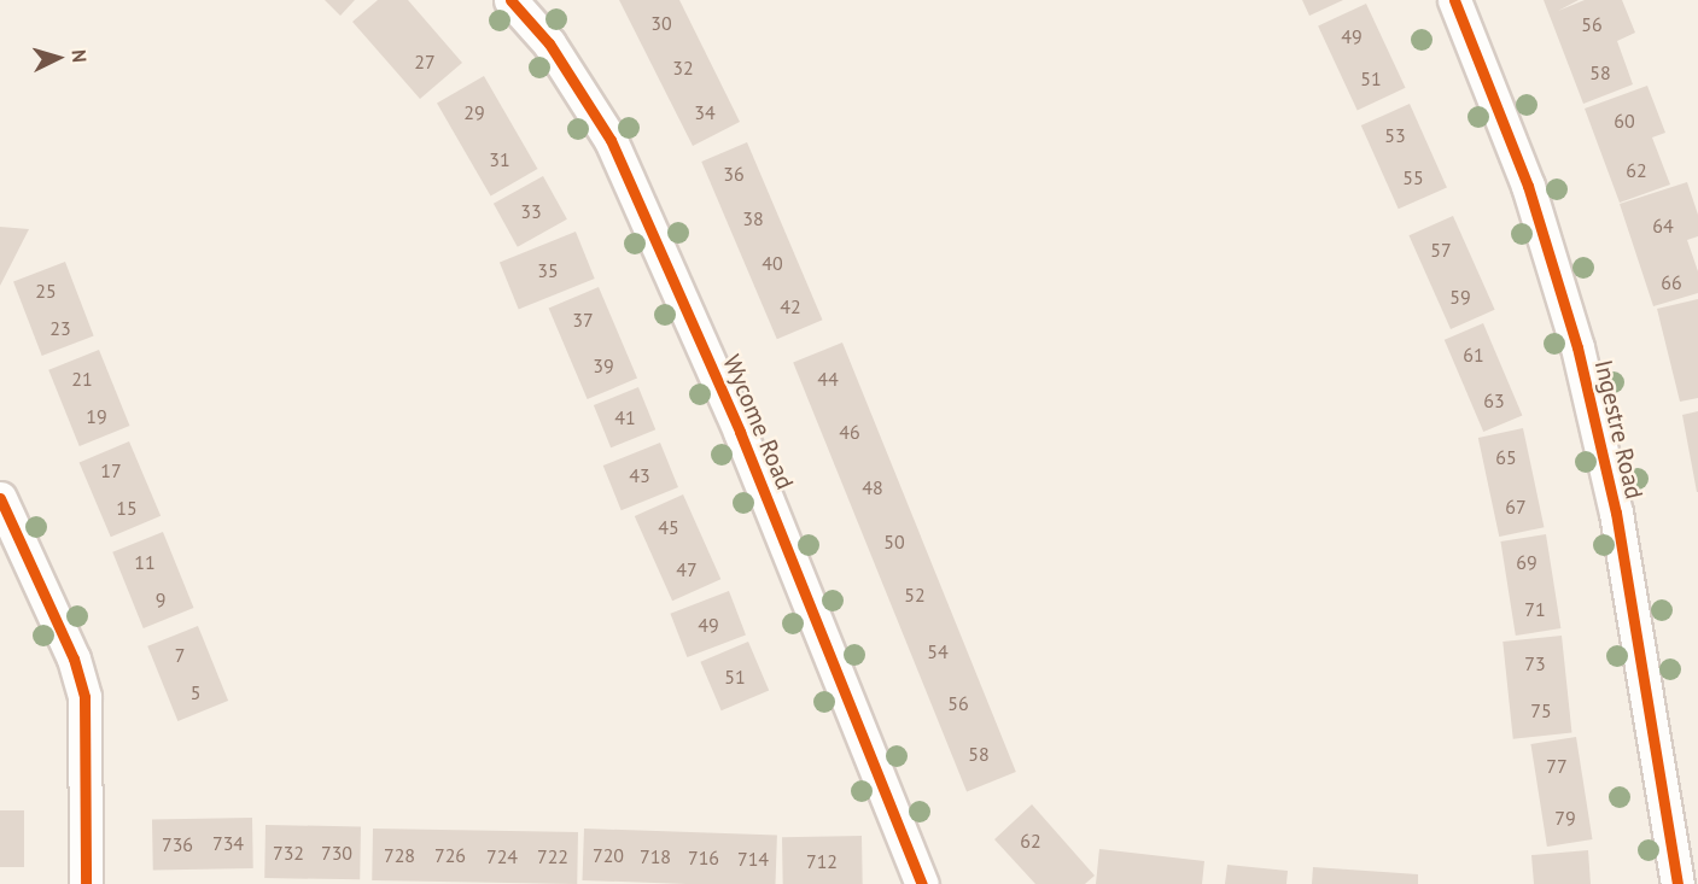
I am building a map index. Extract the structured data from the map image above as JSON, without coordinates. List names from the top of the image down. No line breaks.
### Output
{"streets":{"street":["Wycome Road","Ingestre Road"]},"house_numbers":["30","56","49","27","32","58","51","29","34","60","53","31","62","36","55","33","38","64","57","40","35","66","25","59","42","37","23","61","39","21","44","63","19","41","46","65","17","43","48","67","15","45","50","11","69","47","52","9","71","49","54","7","73","51","5","56","75","58","77","79","62","734","736","732","730","728","726","720","724","722","718","716","714","712"],"north":"right"}
